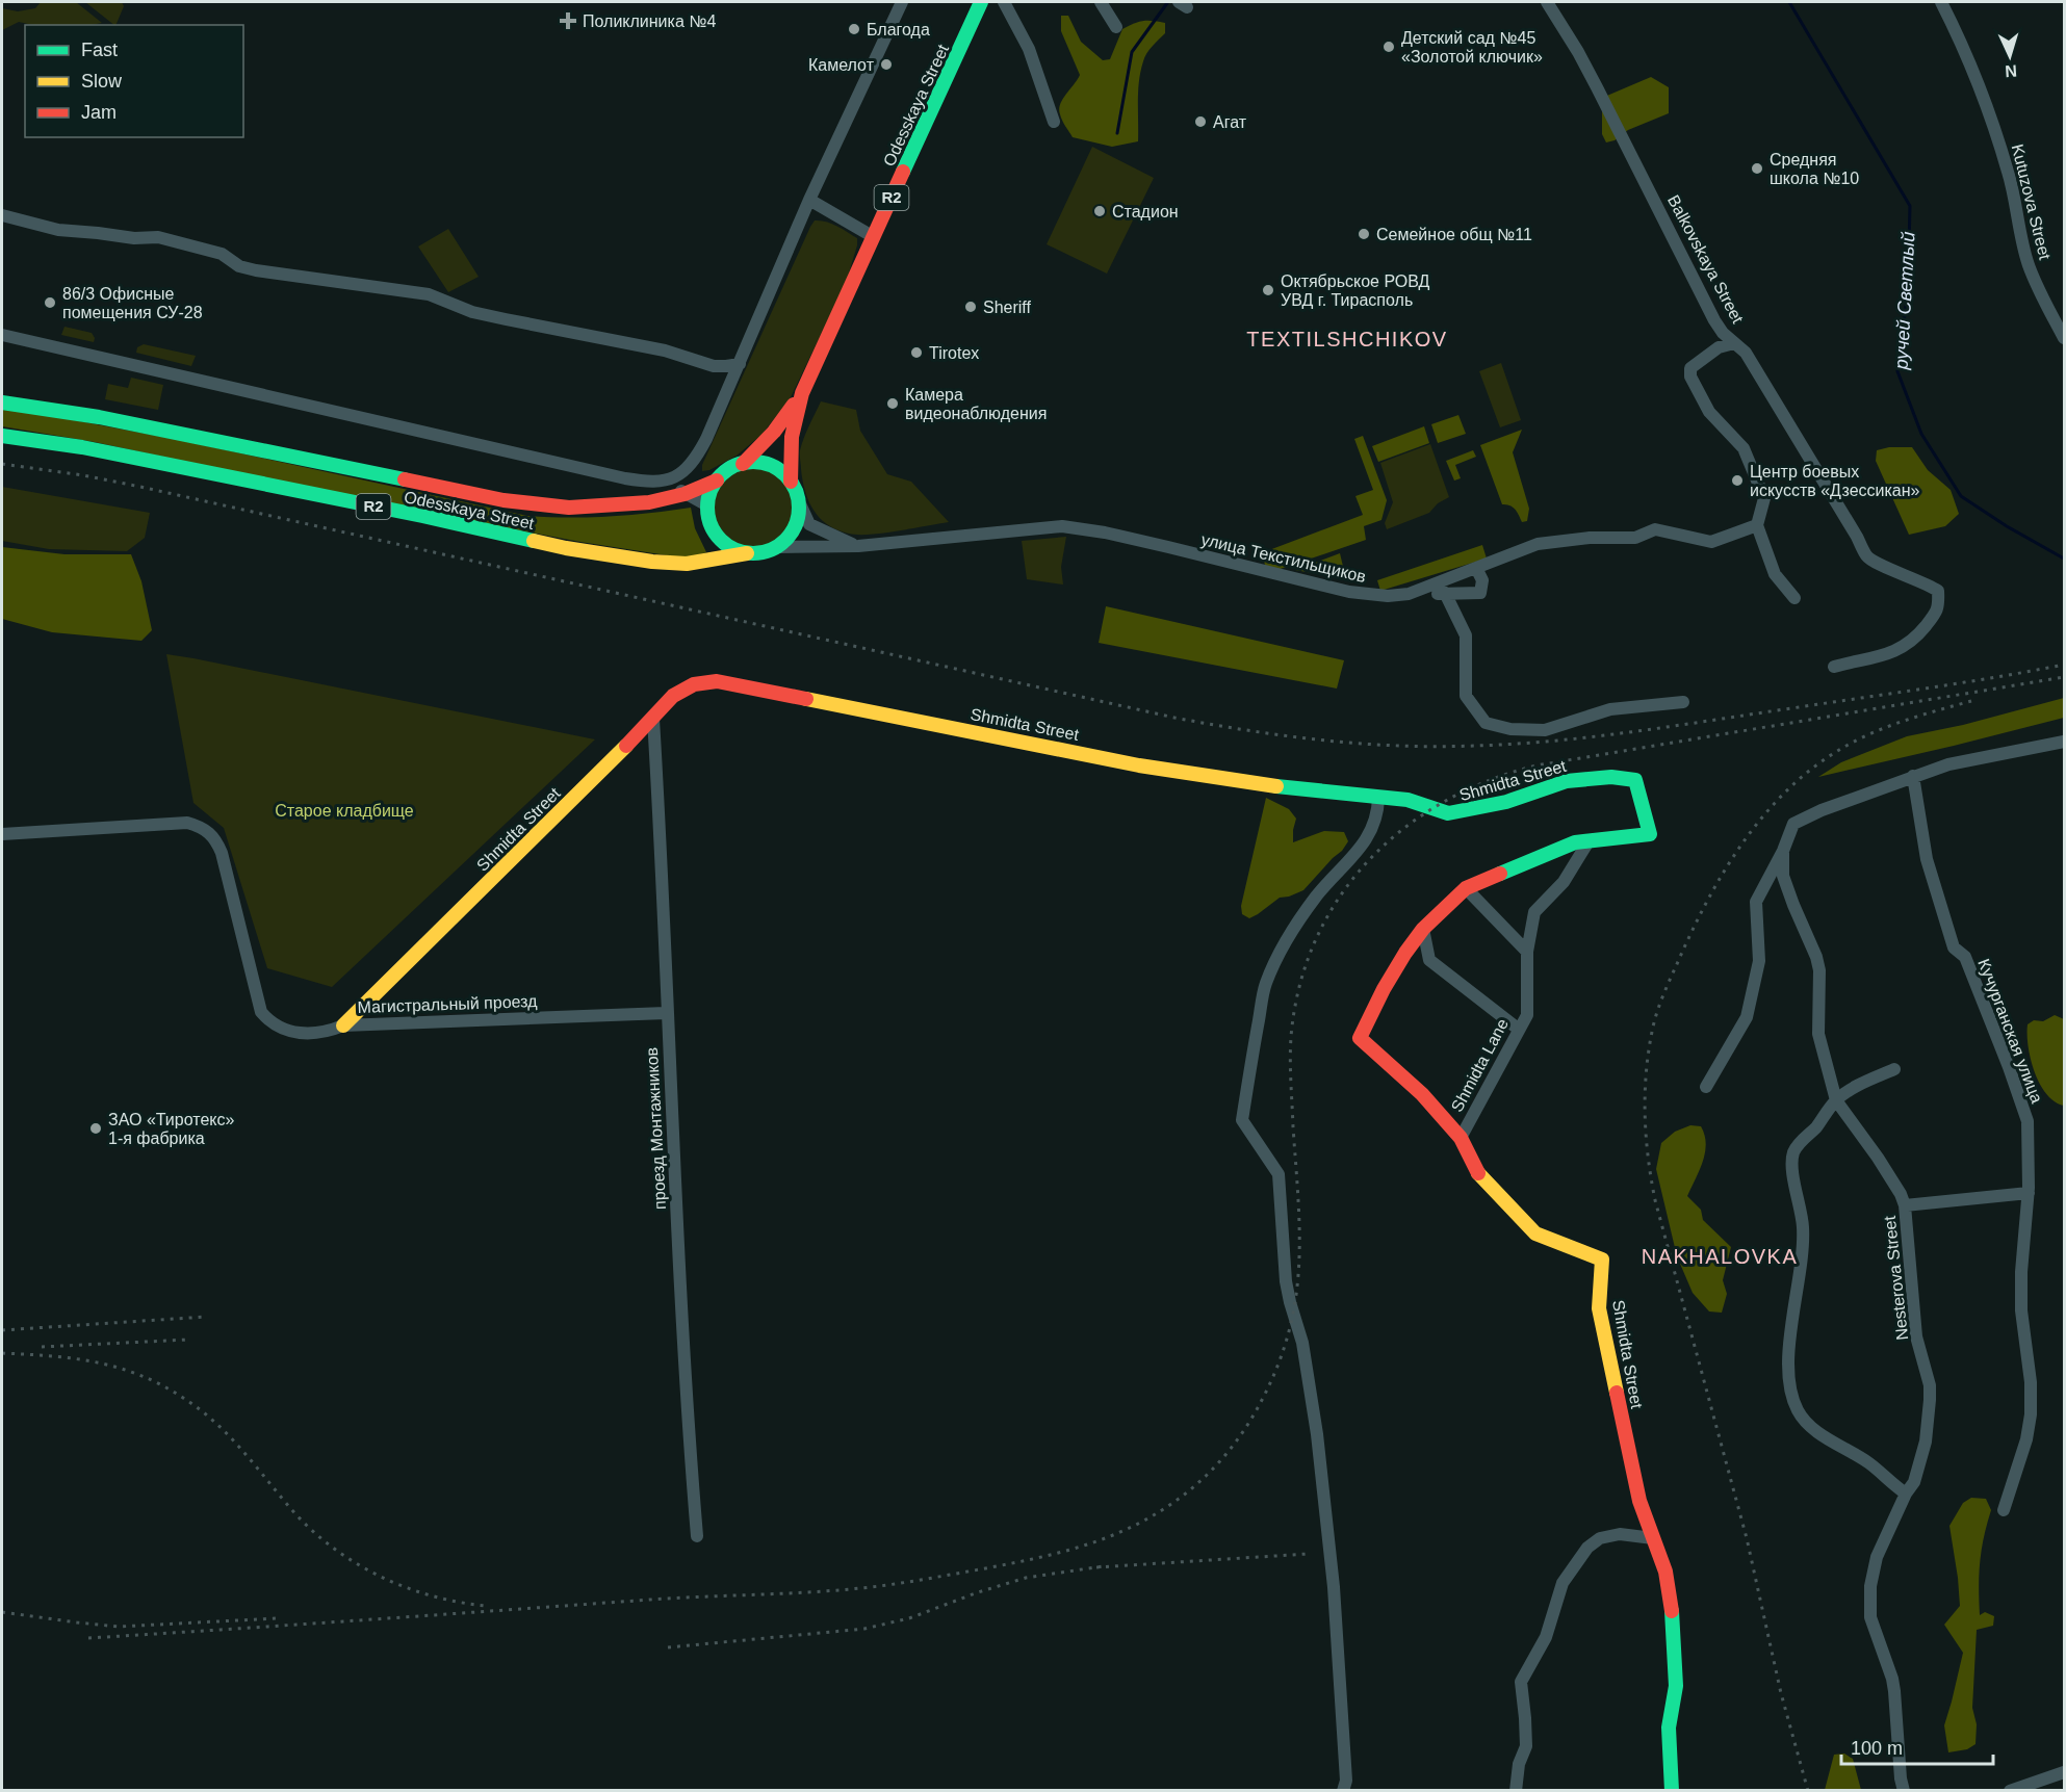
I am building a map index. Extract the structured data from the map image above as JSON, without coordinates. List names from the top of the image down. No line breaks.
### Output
{"streets":{"street":["Odesskaya Street","R2","Kutuzova Street","Balkovskaya Street","улица Текстильщиков","Shmidta Street","Магистральный проезд","Кучурганская улица","Shmidta Lane","проезд Монтажников","Nesterova Street"]},"crossings":[["Odesskaya Street","R2"],["Odesskaya Street","улица Текстильщиков"],["R2","улица Текстильщиков"],["Shmidta Street","Магистральный проезд"],["Shmidta Street","Shmidta Lane"],["Shmidta Street","проезд Монтажников"],["Магистральный проезд","проезд Монтажников"]],"districts":["TEXTILSHCHIKOV","NAKHALOVKA"],"water":["ручей Светлый"],"parks":["Старое кладбище"],"places":{"health":["Поликлиника №4"],"other":["Благода","Детский сад №45 «Золотой ключик»","Камелот","Агат","Средняя школа №10","Стадион","Семейное общ №11","Октябрьское РОВД УВД г. Тирасполь","86/3 Офисные помещения СУ-28","Sheriff","Tirotex","Камера видеонаблюдения","Центр боевых искусств «Дзессикан»","ЗАО «Тиротекс» 1-я фабрика"]},"legend":["Fast","Slow","Jam"],"scale_bar":"100 m","north":"bottom"}
